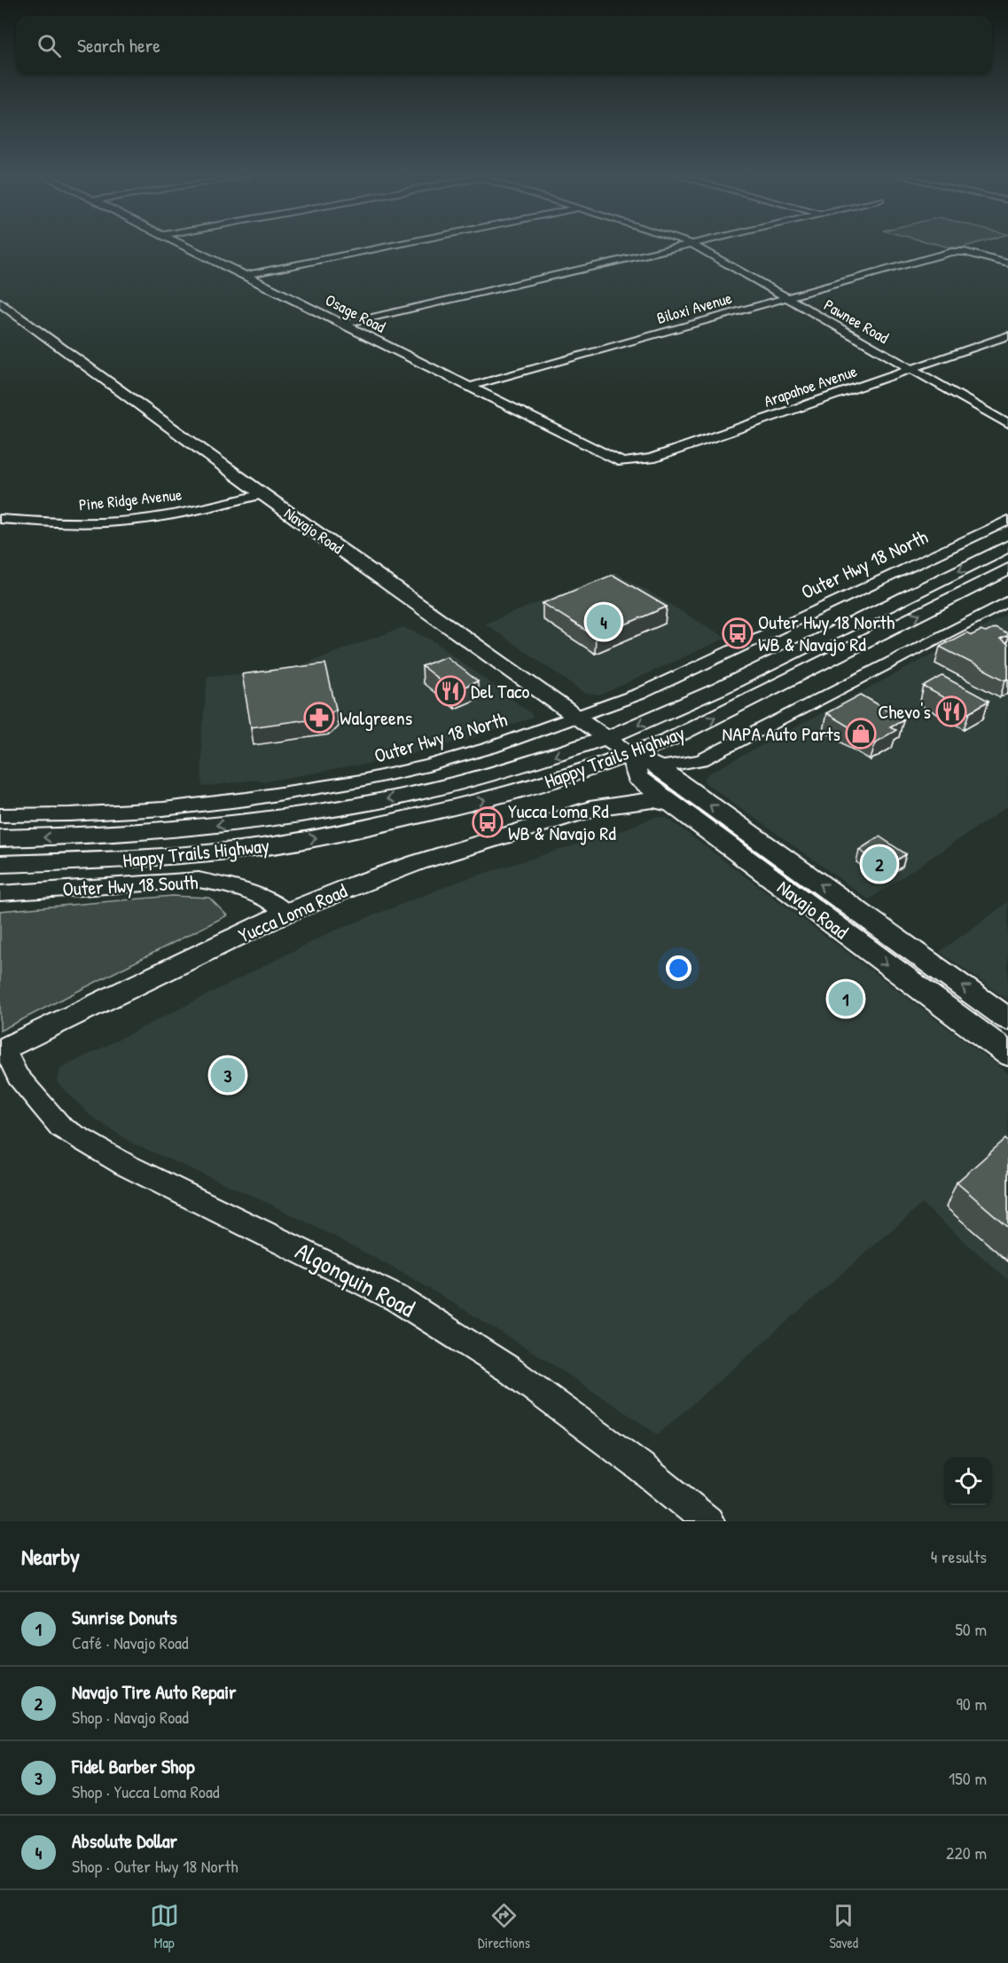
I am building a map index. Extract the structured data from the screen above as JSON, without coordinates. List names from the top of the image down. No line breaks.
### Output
{"streets":{"main road":["Navajo Road","Happy Trails Highway","Yucca Loma Road"],"street":["Biloxi Avenue","Osage Road","Pawnee Road","Arapahoe Avenue","Pine Ridge Avenue","Outer Hwy 18 North","Outer Hwy 18 South","Algonquin Road"]},"crossings":[["Biloxi Avenue","Osage Road"],["Biloxi Avenue","Pawnee Road"],["Osage Road","Arapahoe Avenue"],["Pawnee Road","Arapahoe Avenue"],["Pine Ridge Avenue","Navajo Road"],["Navajo Road","Outer Hwy 18 North"],["Navajo Road","Happy Trails Highway"],["Outer Hwy 18 South","Yucca Loma Road"],["Yucca Loma Road","Algonquin Road"]],"places":{"bus stop":["Outer Hwy 18 North WB & Navajo Rd","Yucca Loma Rd WB & Navajo Rd"],"restaurant":["Del Taco","Chevo's"],"pharmacy":["Walgreens"],"shop":["NAPA Auto Parts"]},"page":{"search":"Search here","pins":["4","2","1","3"],"heading":["Nearby","4 results"],"list":[{"mark":"1","name":"Sunrise Donuts","note":"Café · Navajo Road","value":"50 m"},{"mark":"2","name":"Navajo Tire Auto Repair","note":"Shop · Navajo Road","value":"90 m"},{"mark":"3","name":"Fidel Barber Shop","note":"Shop · Yucca Loma Road","value":"150 m"},{"mark":"4","name":"Absolute Dollar","note":"Shop · Outer Hwy 18 North","value":"220 m"}],"nav":["Map","Directions","Saved"]}}
